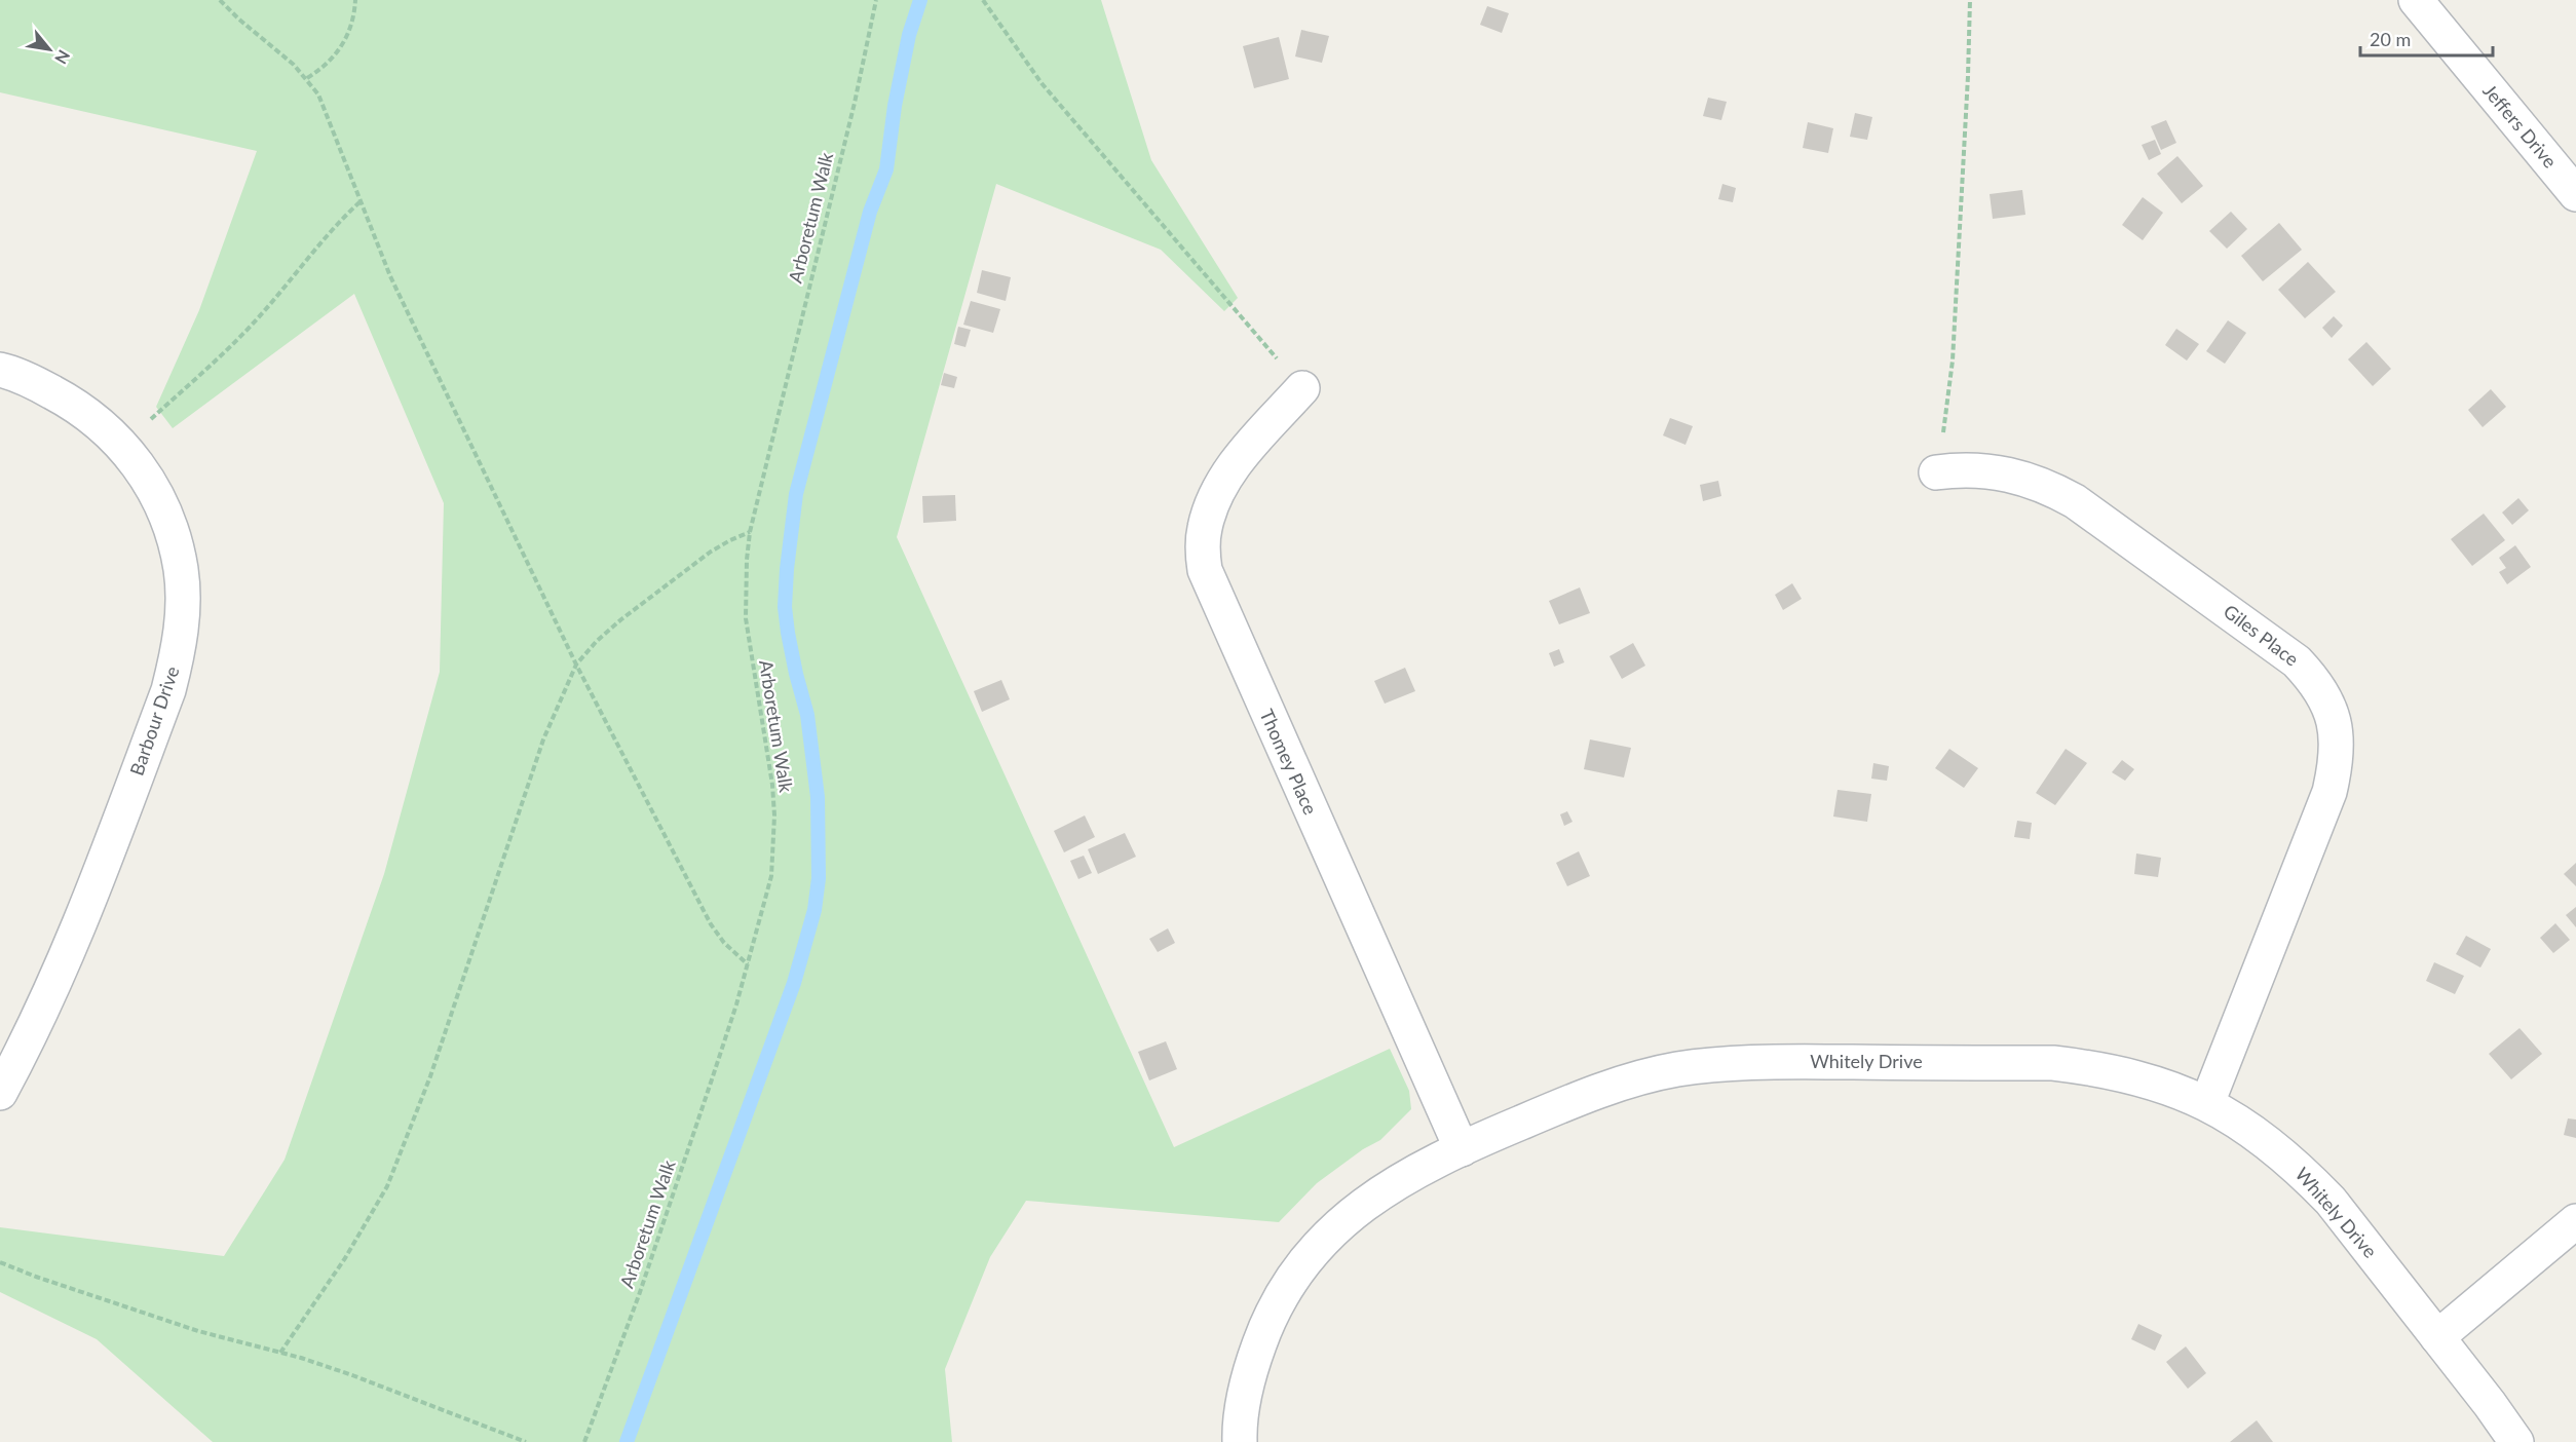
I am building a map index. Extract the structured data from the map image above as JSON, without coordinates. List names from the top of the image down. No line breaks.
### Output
{"streets":{"street":["Jeffers Drive","Giles Place","Barbour Drive","Thomey Place","Whitely Drive"],"path":["Arboretum Walk"]},"crossings":[["Giles Place","Whitely Drive"],["Thomey Place","Whitely Drive"]],"scale_bar":"20 m","north":"bottom right"}
